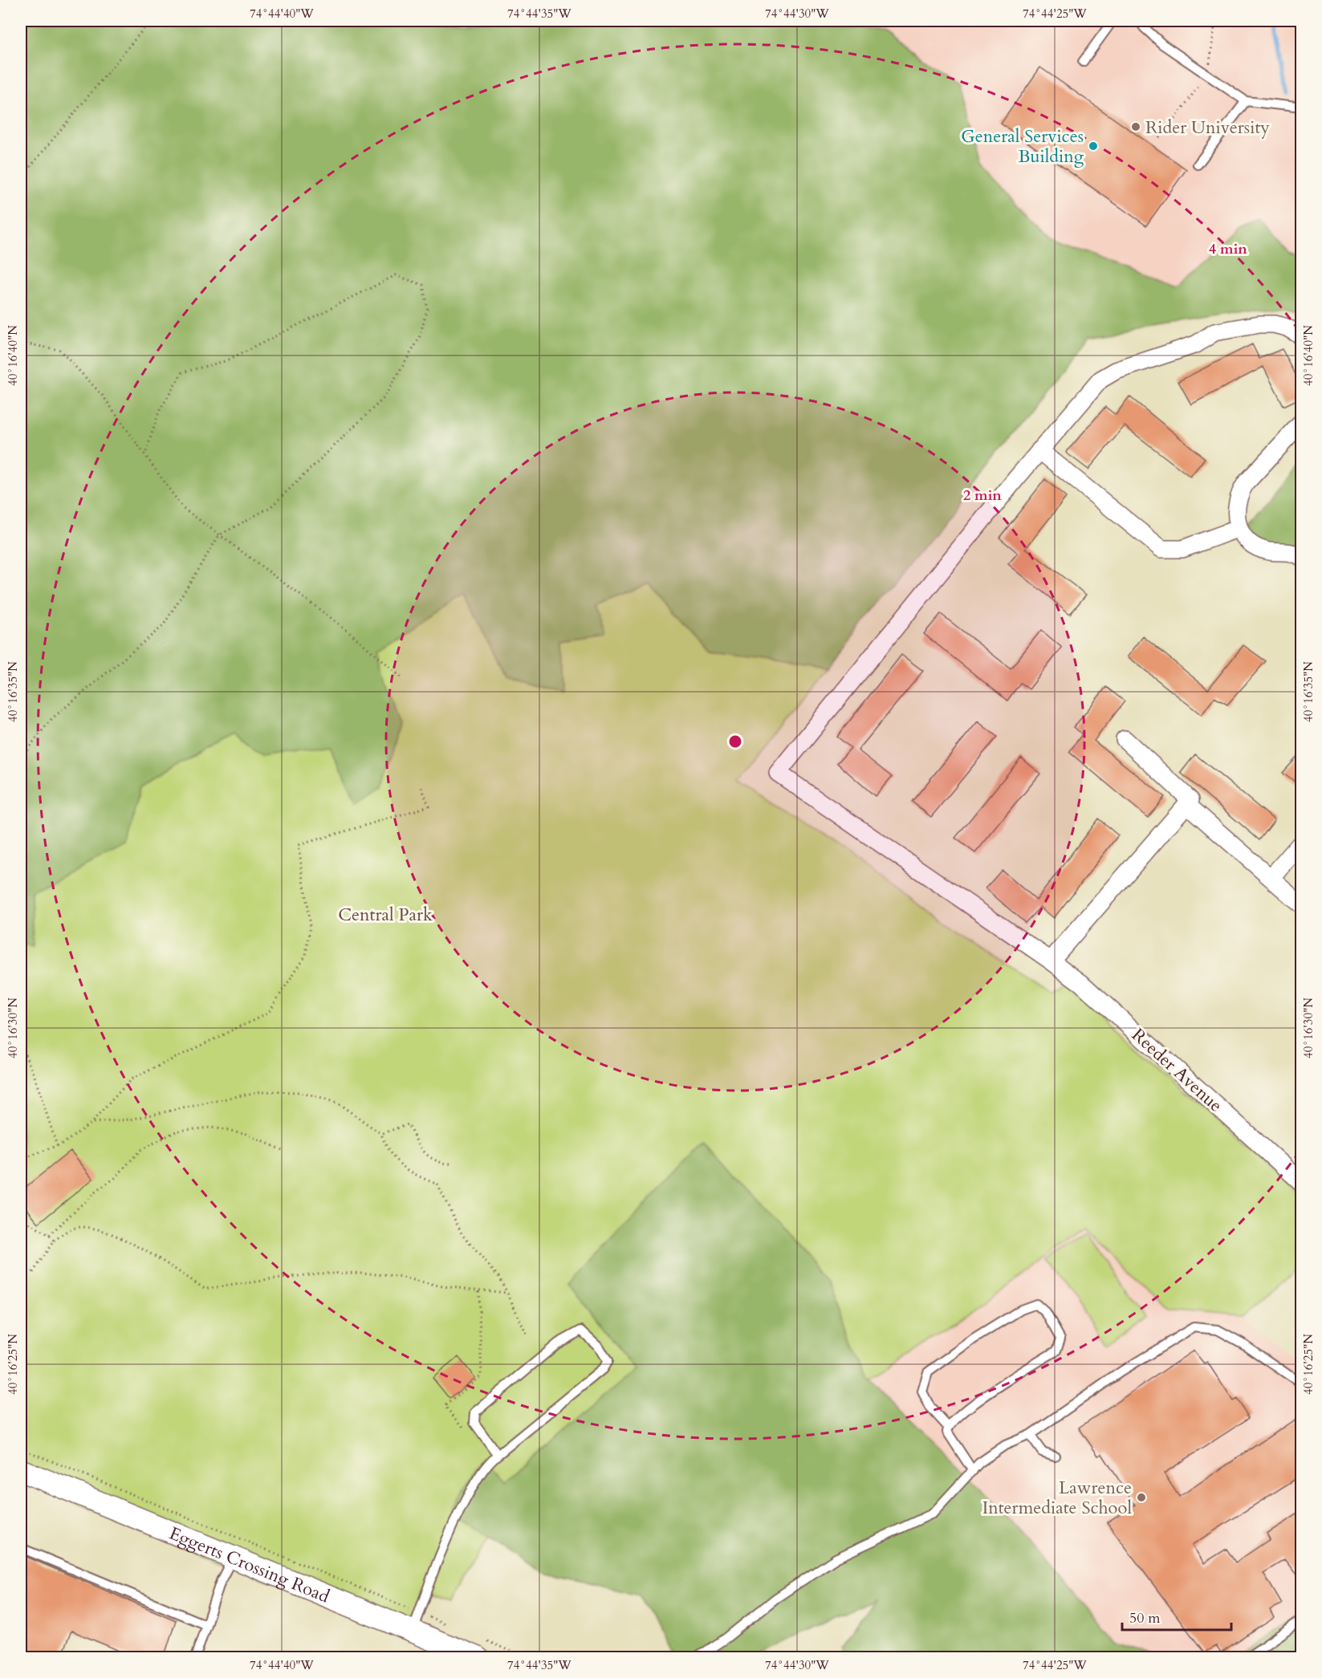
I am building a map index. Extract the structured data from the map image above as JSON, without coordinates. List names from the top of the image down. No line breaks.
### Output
{"streets":{"street":["Reeder Avenue","Eggerts Crossing Road"]},"parks":["Central Park"],"places":["Rider University","General Services Building","Lawrence Intermediate School"],"scale_bar":"50 m","coordinates":["74°44'40\"W","74°44'35\"W","74°44'30\"W","74°44'25\"W","40°16'40\"N","40°16'35\"N","40°16'30\"N","40°16'25\"N"],"rings":["4 min","2 min"]}
